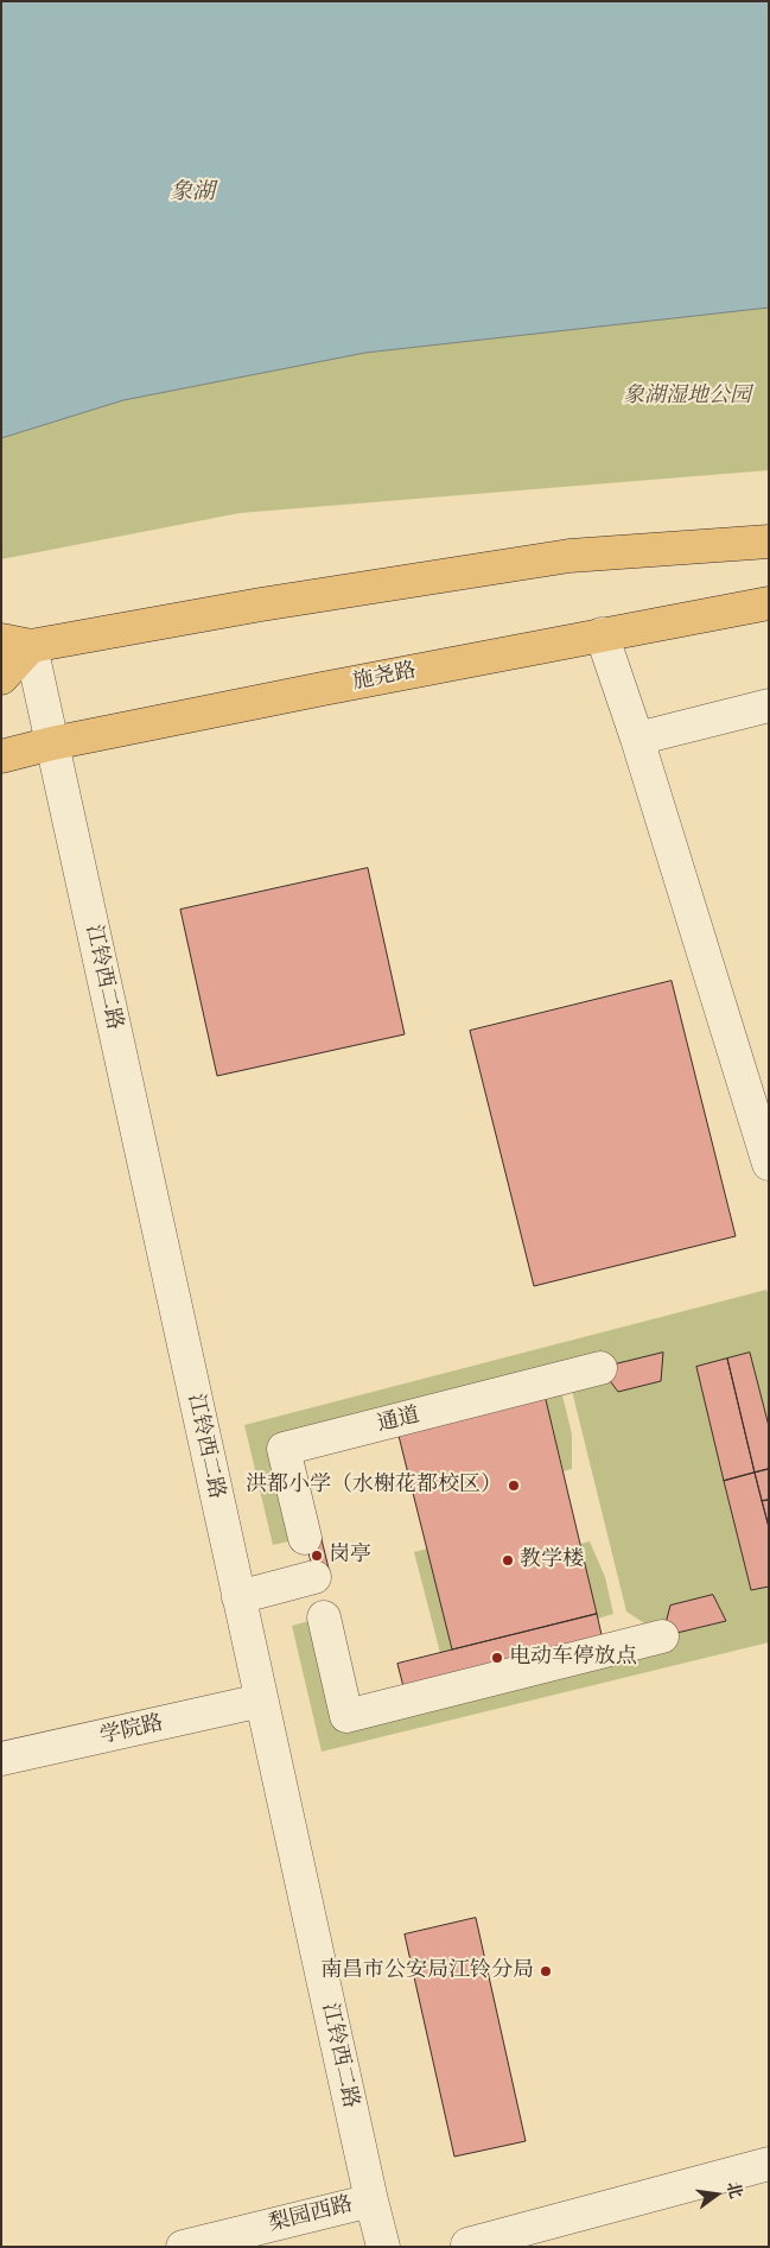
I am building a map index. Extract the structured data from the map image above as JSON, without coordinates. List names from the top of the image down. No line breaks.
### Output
{"streets":{"main road":["施尧路"],"street":["江铃西二路","通道","学院路","梨园西路"]},"crossings":[["施尧路","江铃西二路"],["江铃西二路","学院路"],["江铃西二路","梨园西路"]],"water":["象湖"],"parks":["象湖湿地公园"],"places":["洪都小学（水榭花都校区）","岗亭","教学楼","电动车停放点","南昌市公安局江铃分局"],"north":"right"}
